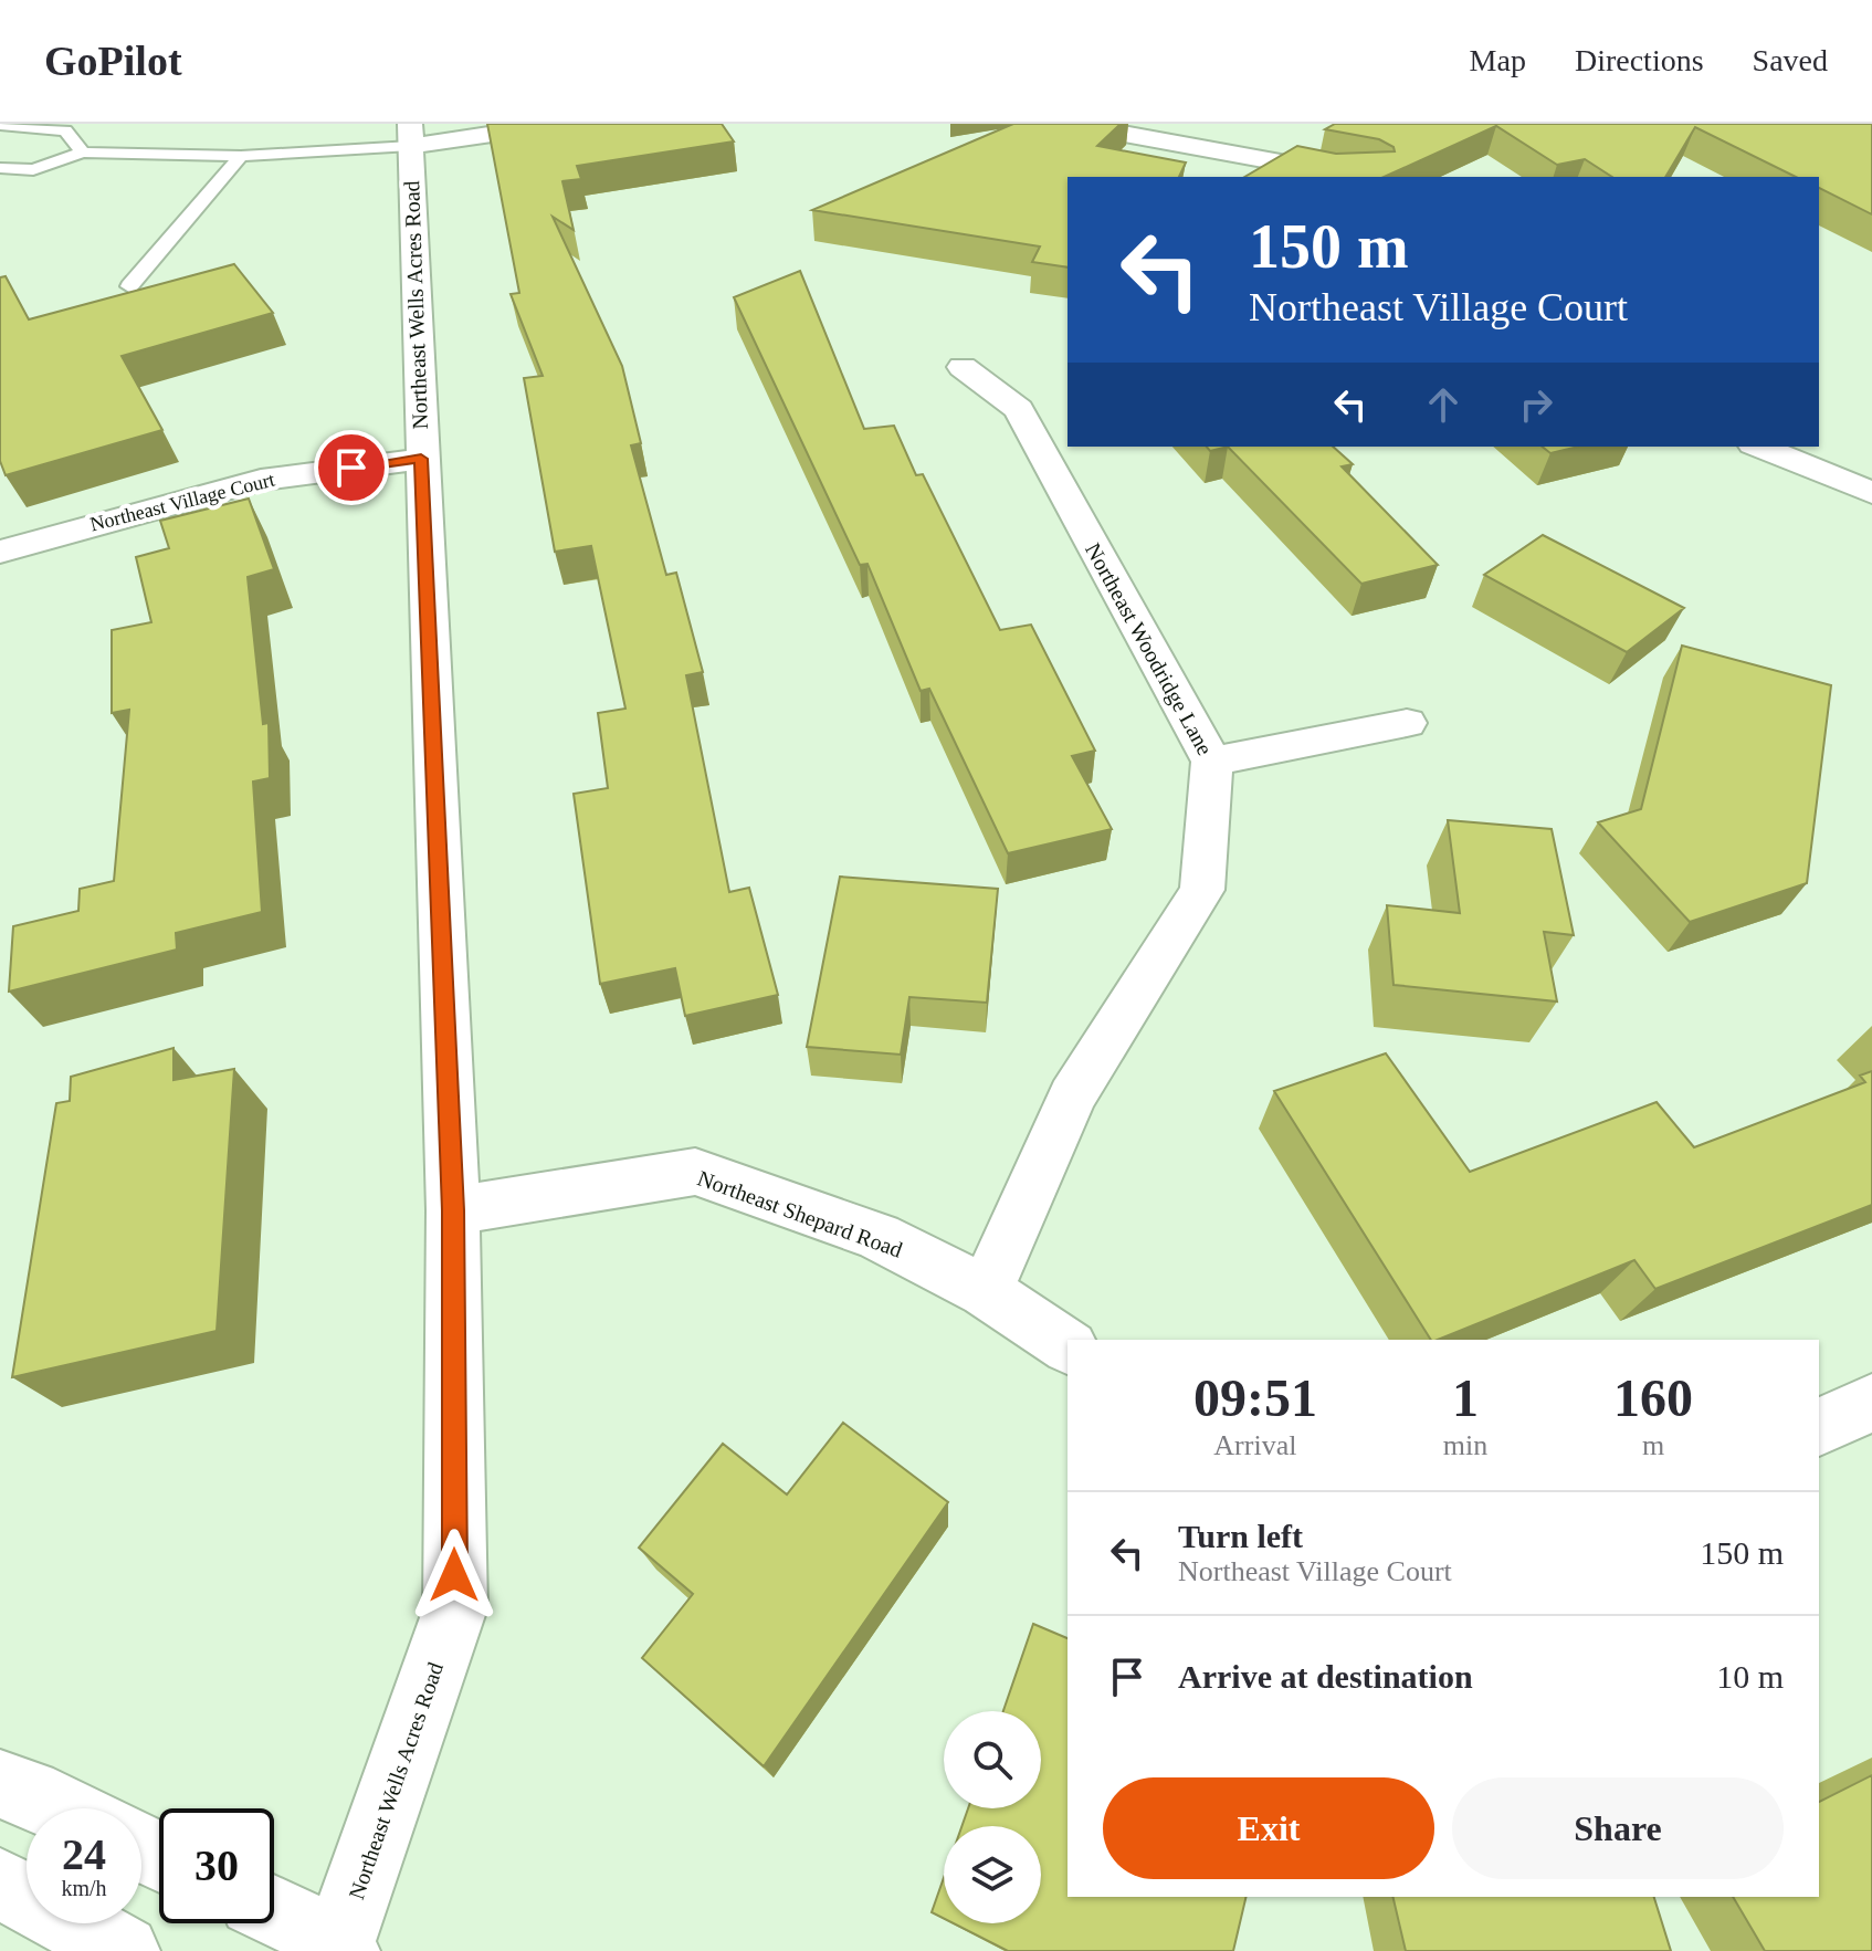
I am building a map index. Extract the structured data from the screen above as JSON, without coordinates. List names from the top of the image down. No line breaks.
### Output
{"streets":{"street":["Northeast Wells Acres Road","Northeast Village Court","Northeast Woodridge Lane","Northeast Shepard Road"]},"crossings":[["Northeast Wells Acres Road","Northeast Village Court"],["Northeast Wells Acres Road","Northeast Shepard Road"],["Northeast Woodridge Lane","Northeast Shepard Road"]],"page":{"header":"GoPilot","nav":["Map","Directions","Saved"],"turn":["150 m","Northeast Village Court"],"eta":["09:51","Arrival","1","min","160","m"],"list":[{"name":"Turn left","note":"Northeast Village Court","value":"150 m"},{"name":"Arrive at destination","value":"10 m"}],"buttons":["Exit","Share"],"speed":"24 km/h","limit":"30"}}
